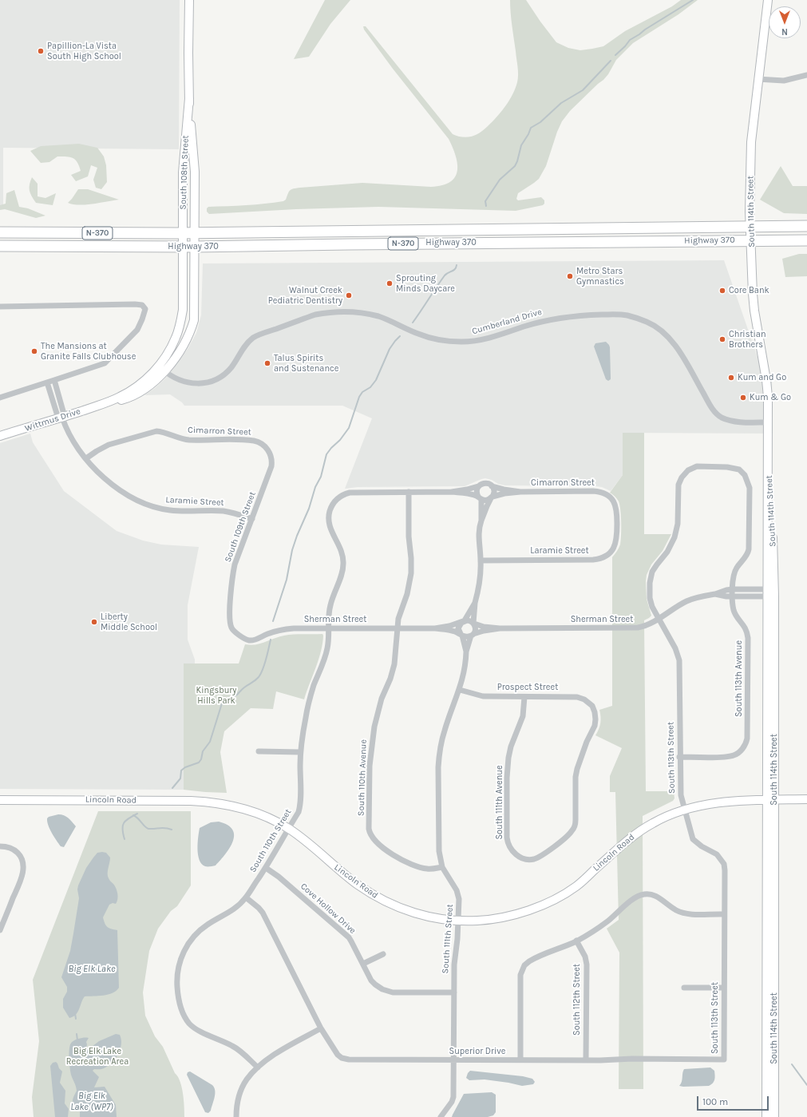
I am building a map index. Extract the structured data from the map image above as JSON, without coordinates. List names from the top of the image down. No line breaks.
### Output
{"streets":{"highway":["N-370","Highway 370"],"street":["South 108th Street","South 114th Street","Cumberland Drive","Wittmus Drive","Cimarron Street","Laramie Street","South 109th Street","Sherman Street","South 113th Avenue","Prospect Street","South 113th Street","South 110th Avenue","Lincoln Road","South 111th Avenue","South 110th Street","Cove Hollow Drive","South 111th Street","South 112th Street","Superior Drive"]},"crossings":[["South 108th Street","Highway 370"],["South 108th Street","Wittmus Drive"],["South 114th Street","Highway 370"],["South 114th Street","Cumberland Drive"],["South 114th Street","Sherman Street"],["South 114th Street","Lincoln Road"],["Highway 370","Wittmus Drive"],["Cumberland Drive","Wittmus Drive"],["Wittmus Drive","Laramie Street"],["Cimarron Street","Laramie Street"],["Cimarron Street","South 109th Street"],["Laramie Street","South 109th Street"],["South 109th Street","Sherman Street"],["Sherman Street","South 113th Avenue"],["Sherman Street","South 113th Street"],["Sherman Street","South 110th Avenue"],["Sherman Street","South 110th Street"],["Sherman Street","South 111th Street"],["South 113th Avenue","South 113th Street"],["Prospect Street","South 111th Avenue"],["Prospect Street","South 111th Street"],["South 113th Street","Lincoln Road"],["South 113th Street","Superior Drive"],["South 110th Avenue","South 110th Street"],["South 110th Avenue","South 111th Street"],["Lincoln Road","South 110th Street"],["Lincoln Road","South 111th Street"],["South 110th Street","Cove Hollow Drive"],["Cove Hollow Drive","South 111th Street"],["South 111th Street","Superior Drive"],["South 112th Street","Superior Drive"]],"water":["Big Elk Lake","Big Elk Lake (WP7)"],"parks":["Kingsbury Hills Park","Big Elk Lake Recreation Area"],"places":["Papillion-La Vista South High School","Metro Stars Gymnastics","Sprouting Minds Daycare","Core Bank","Walnut Creek Pediatric Dentistry","Christian Brothers","The Mansions at Granite Falls Clubhouse","Talus Spirits and Sustenance","Kum and Go","Kum & Go","Liberty Middle School"],"scale_bar":"100 m","north":"bottom"}
